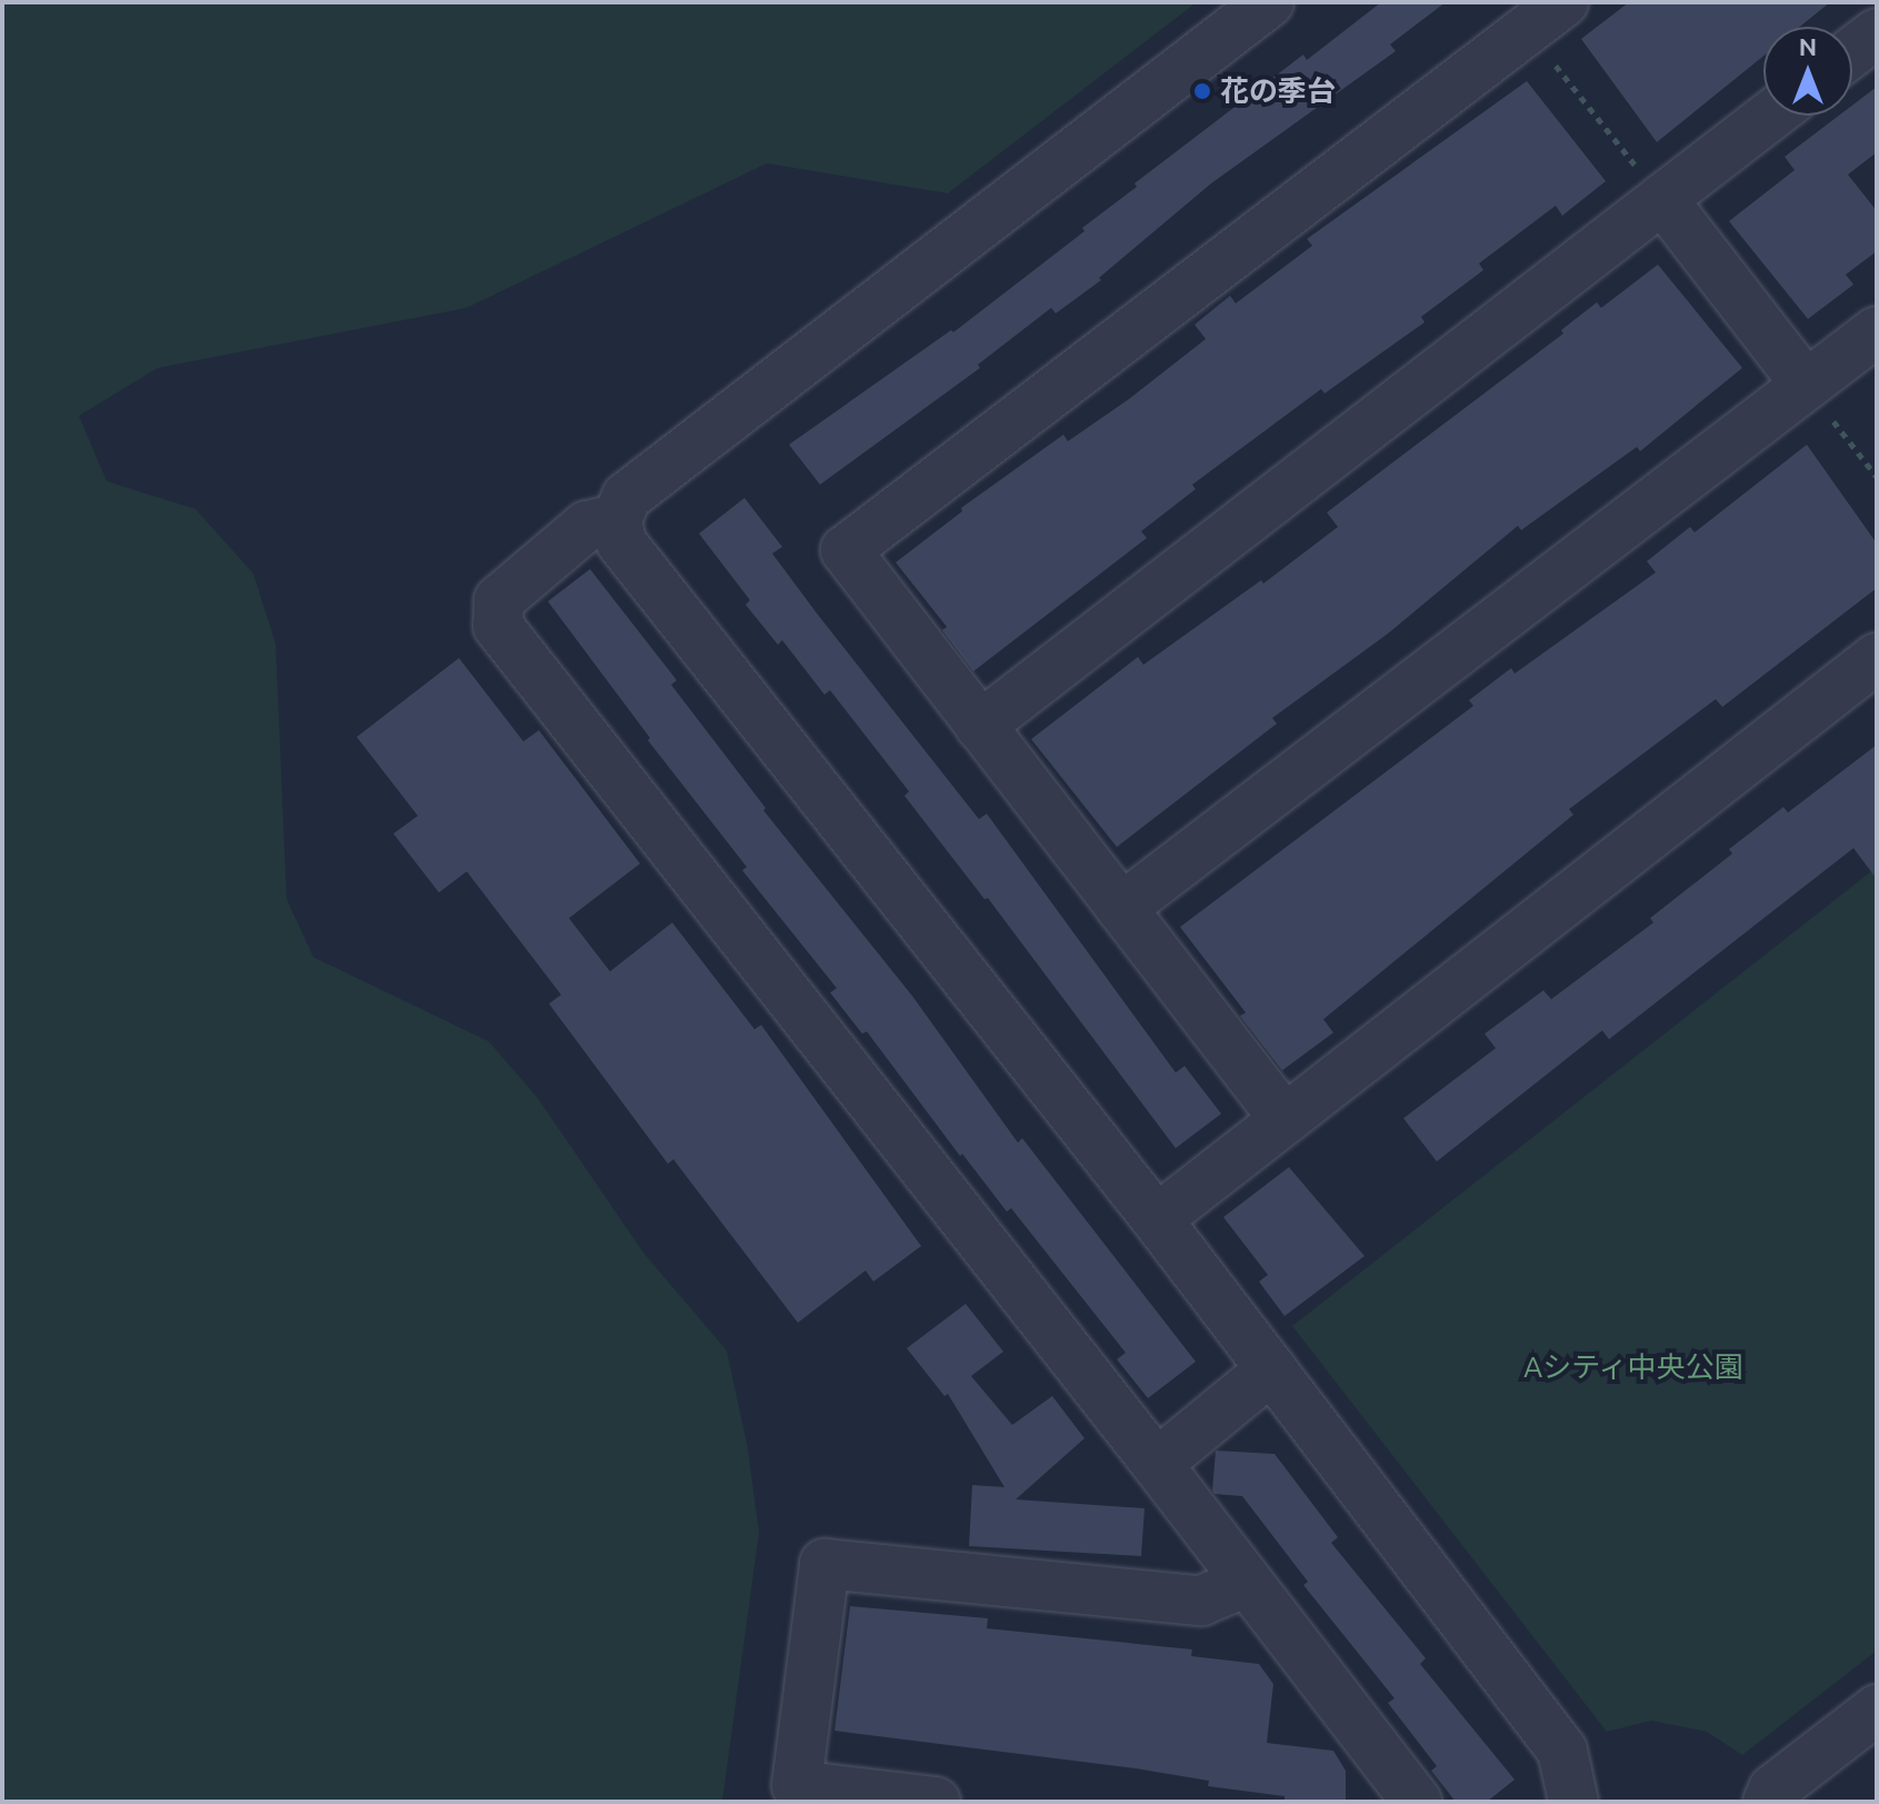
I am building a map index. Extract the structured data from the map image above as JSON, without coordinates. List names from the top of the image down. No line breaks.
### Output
{"parks":["Aシティ中央公園"],"places":["花の季台"],"north":"top"}
